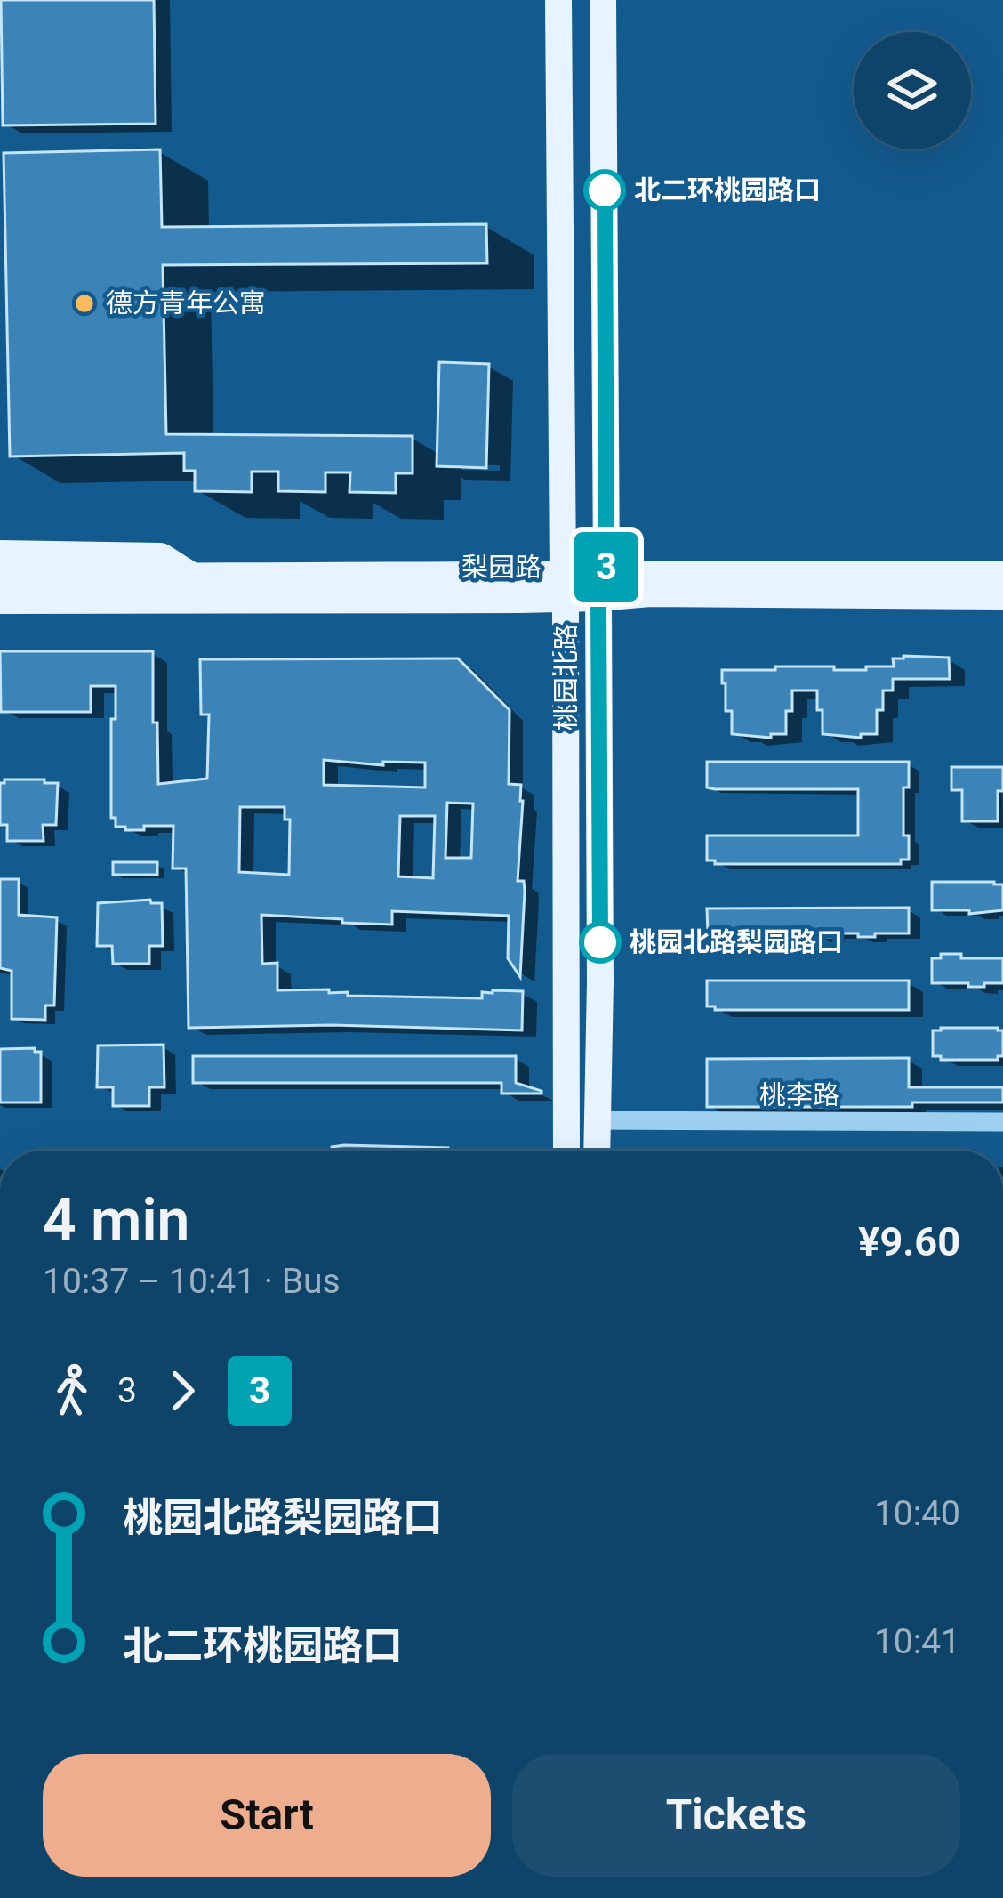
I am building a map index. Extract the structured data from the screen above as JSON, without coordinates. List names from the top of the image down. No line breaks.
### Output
{"streets":{"main road":["梨园路","桃园北路"],"street":["桃李路"]},"crossings":[["梨园路","桃园北路"],["桃园北路","桃李路"]],"places":["北二环桃园路口","德方青年公寓","桃园北路梨园路口"],"lines":["bus line 3"],"page":{"on_map":"3","heading":["4 min","10:37 – 10:41 · Bus","¥9.60"],"legs":["3","3"],"list":[{"name":"桃园北路梨园路口","value":"10:40"},{"name":"北二环桃园路口","value":"10:41"}],"buttons":["Start","Tickets"]}}
